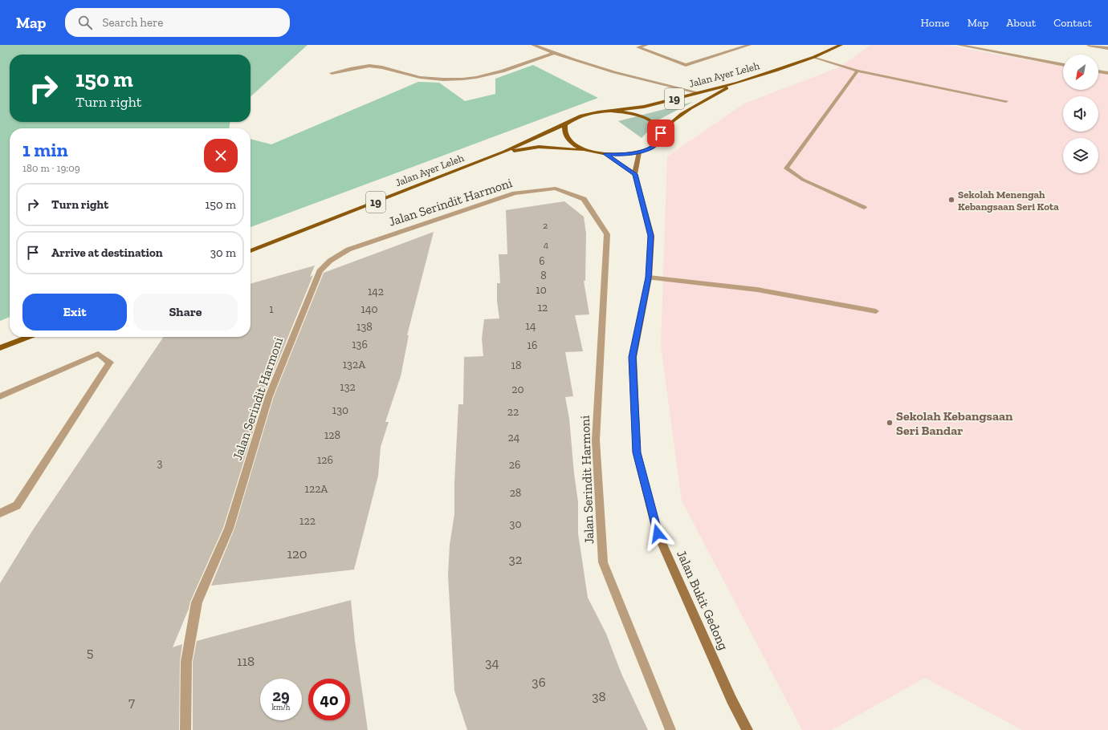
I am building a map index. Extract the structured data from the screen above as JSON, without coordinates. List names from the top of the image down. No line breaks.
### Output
{"streets":{"main road":["Jalan Ayer Leleh","19"],"street":["Jalan Serindit Harmoni","Jalan Bukit Gedong"]},"places":["Sekolah Menengah Kebangsaan Seri Kota","Sekolah Kebangsaan Seri Bandar"],"house_numbers":["2","4","6","8","10","142","12","1","140","14","138","136","16","132A","18","132","20","130","22","128","24","126","3","26","122A","28","122","30","120","32","5","118","34","36","38","7"],"north":"bottom left","page":{"header":"Map","search":"Search here","nav":["Home","Map","About","Contact"],"turn":["150 m","Turn right"],"heading":["1 min","180 m · 19:09"],"list":[{"name":"Turn right","value":"150 m"},{"name":"Arrive at destination","value":"30 m"}],"buttons":["Exit","Share"],"speed":"29 km/h","limit":"40"}}
